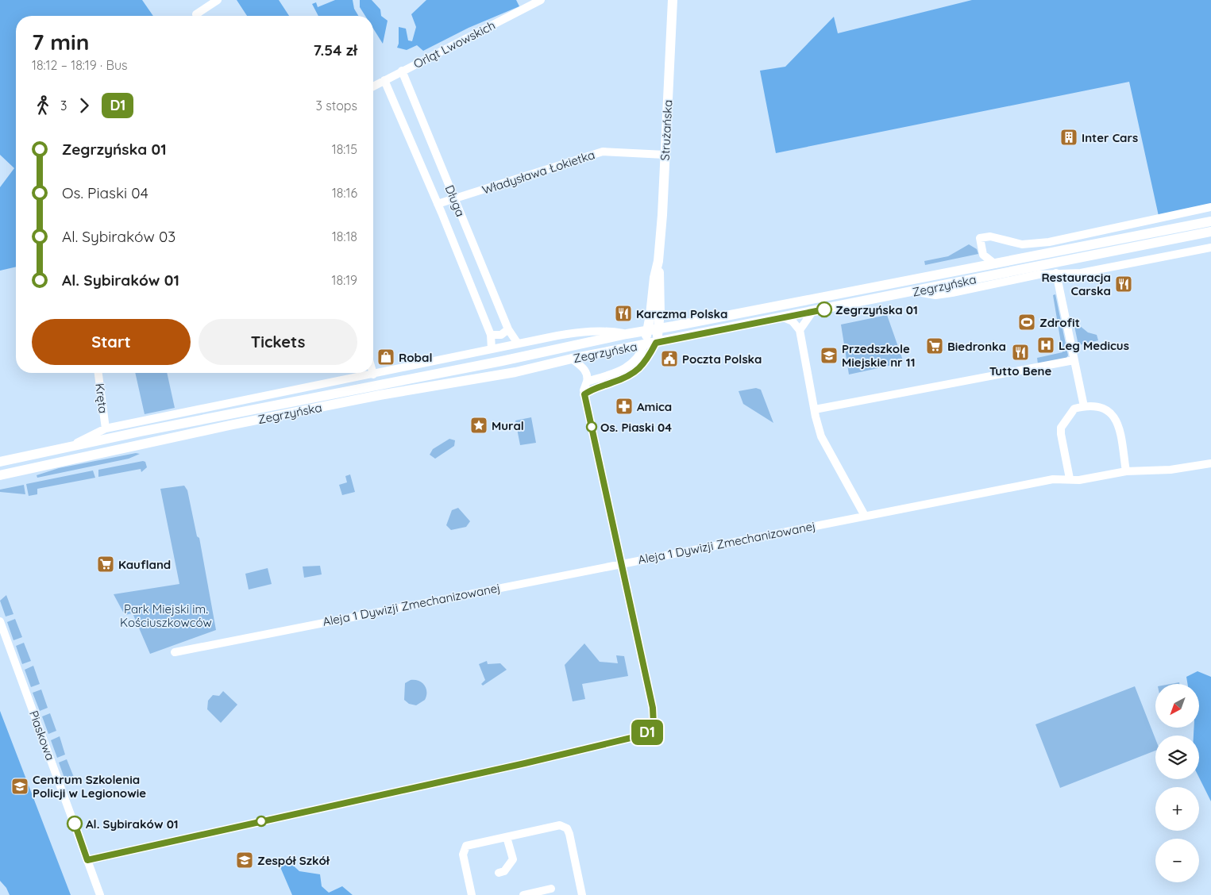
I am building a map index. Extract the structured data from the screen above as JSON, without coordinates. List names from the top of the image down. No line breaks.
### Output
{"streets":{"main road":["Strużańska","Zegrzyńska"],"street":["Orląt Lwowskich","Władysława Łokietka","Długa","Kręta","Aleja 1 Dywizji Zmechanizowanej","Piaskowa"]},"crossings":[["Orląt Lwowskich","Długa"],["Strużańska","Władysława Łokietka"],["Strużańska","Zegrzyńska"],["Władysława Łokietka","Długa"]],"parks":["Park Miejski im. Kościuszkowców"],"places":{"building":["Inter Cars"],"restaurant":["Restauracja Carska","Karczma Polska","Tutto Bene"],"other":["Zegrzyńska 01","Os. Piaski 04","Al. Sybiraków 01"],"sports":["Zdrofit"],"hospital":["Leg Medicus"],"supermarket":["Biedronka","Kaufland"],"school or university":["Przedszkole Miejskie nr 11","Centrum Szkolenia Policji w Legionowie","Zespół Szkół"],"shop":["Robal"],"public building":["Poczta Polska"],"pharmacy":["Amica"],"place":["Mural"]},"lines":["bus line D1"],"north":"bottom left","page":{"on_map":"D1","heading":["7 min","18:12 – 18:19 · Bus","7.54 zł"],"legs":["3","D1","3 stops"],"list":[{"name":"Zegrzyńska 01","value":"18:15"},{"name":"Os. Piaski 04","value":"18:16"},{"name":"Al. Sybiraków 03","value":"18:18"},{"name":"Al. Sybiraków 01","value":"18:19"}],"buttons":["Start","Tickets"],"map_buttons":["+","−"]}}
